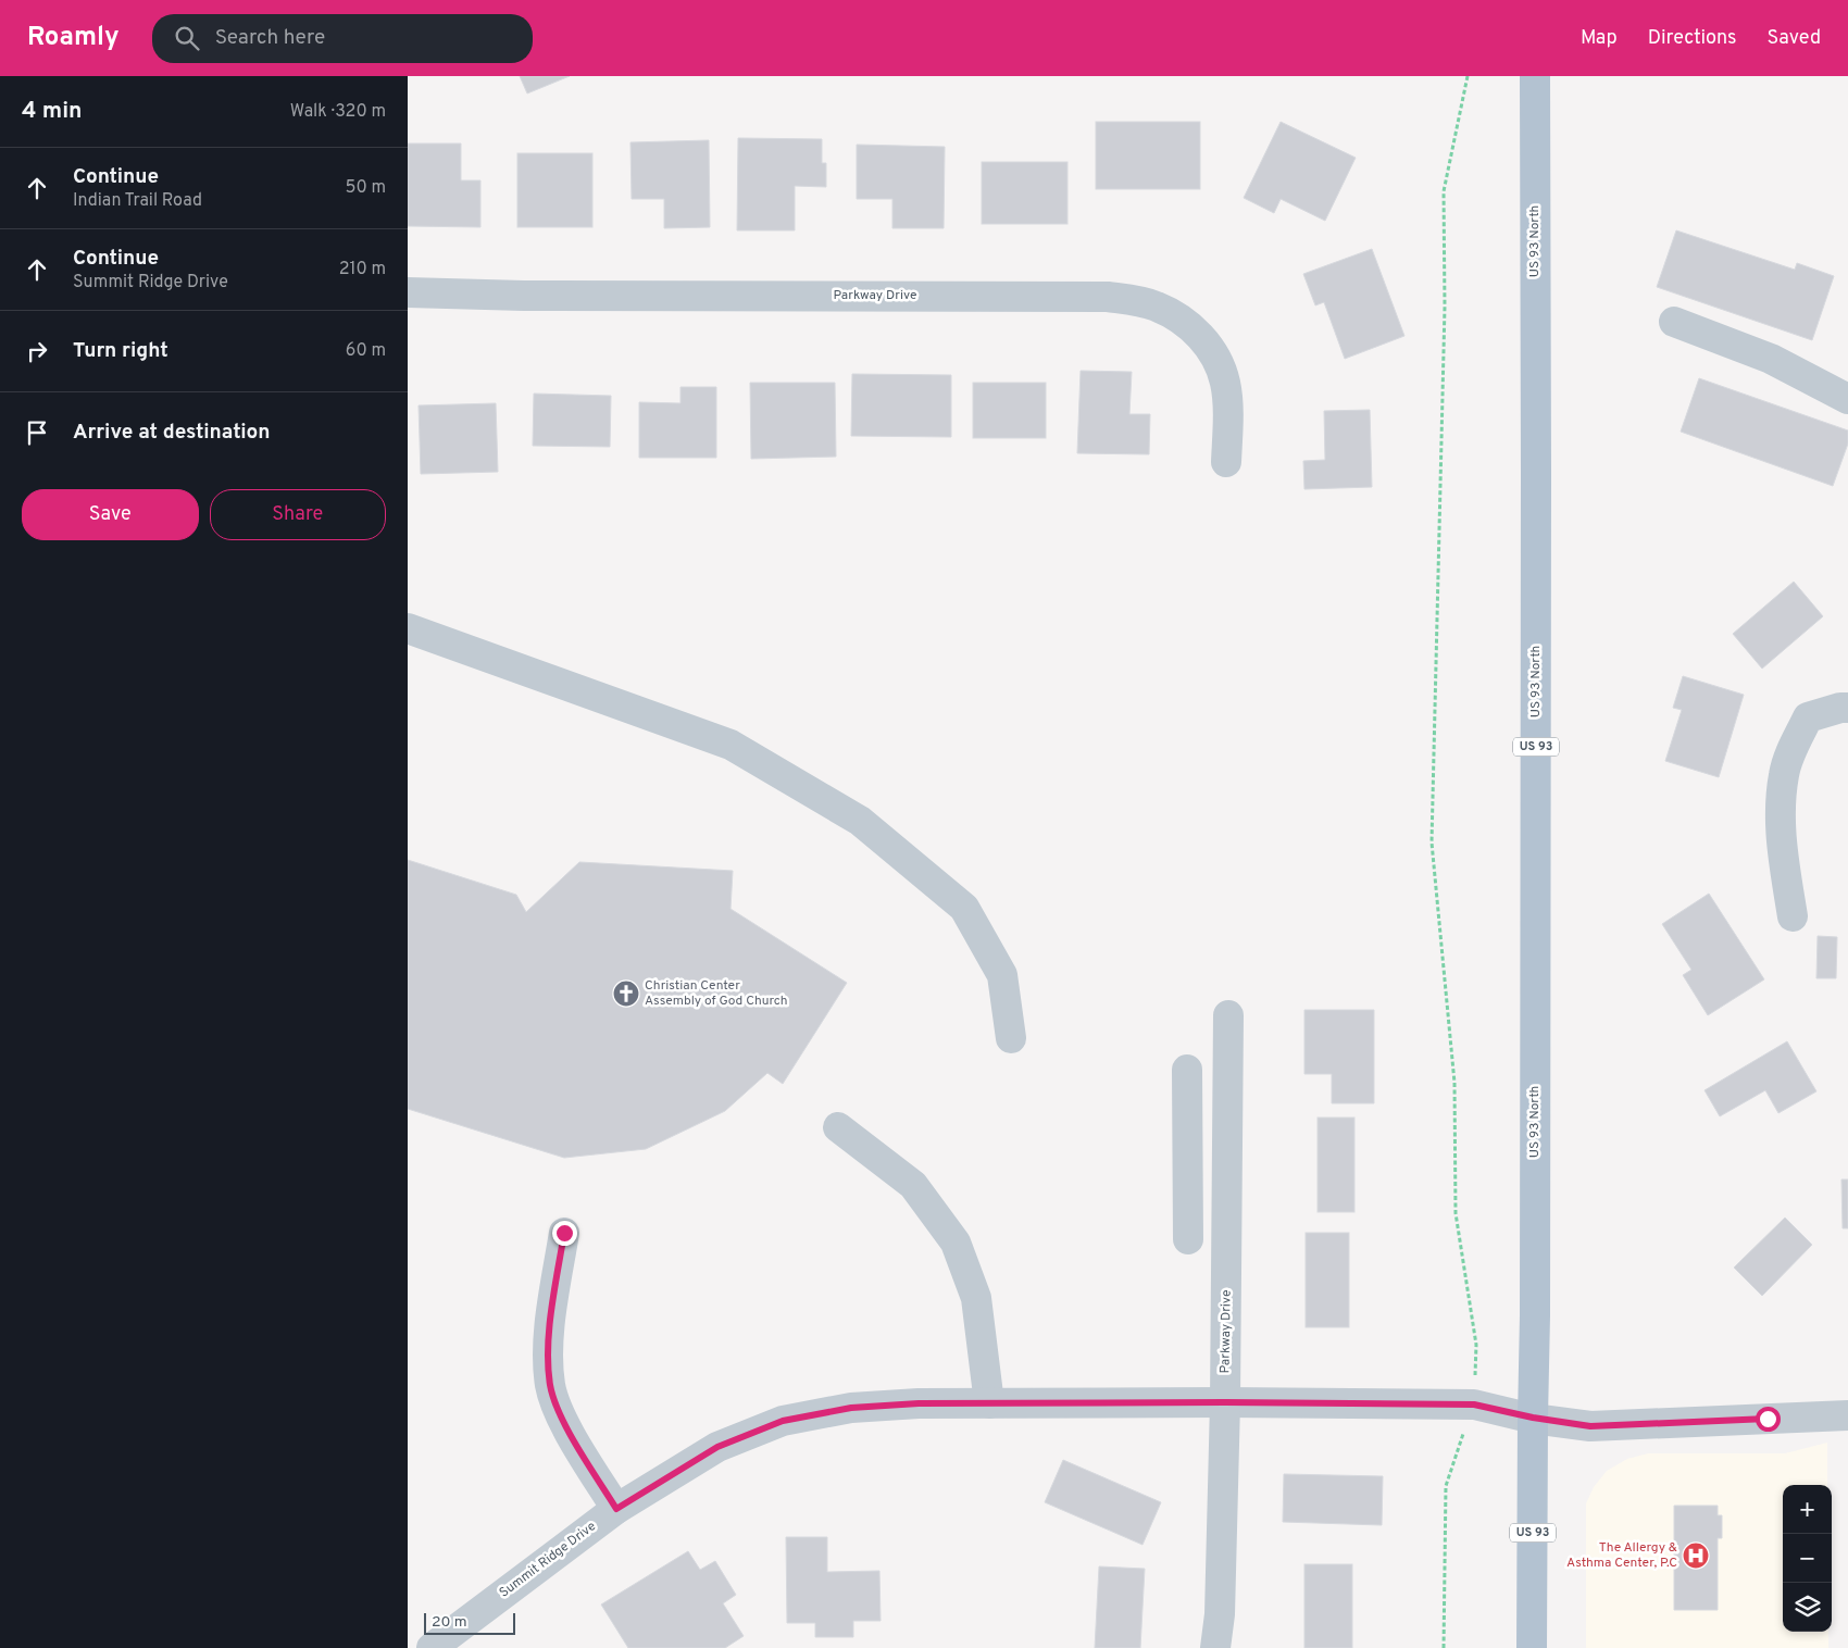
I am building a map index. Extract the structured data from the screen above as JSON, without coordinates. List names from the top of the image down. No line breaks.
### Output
{"streets":{"main road":["US 93 North","US 93"],"street":["Parkway Drive","Summit Ridge Drive"]},"crossings":[["US 93 North","US 93"],["US 93 North","Summit Ridge Drive"],["Parkway Drive","Summit Ridge Drive"],["US 93","Summit Ridge Drive"]],"places":{"church":["Christian Center Assembly of God Church"],"hospital":["The Allergy & Asthma Center, P.C"]},"scale_bar":"20 m","page":{"header":"Roamly","search":"Search here","nav":["Map","Directions","Saved"],"heading":["4 min","Walk · 320 m"],"list":[["Continue","Indian Trail Road","50 m"],["Continue","Summit Ridge Drive","210 m"],["Turn right","60 m"],"Arrive at destination"],"buttons":["Save","Share"],"map_buttons":["+","−"],"scale":"20 m"}}
